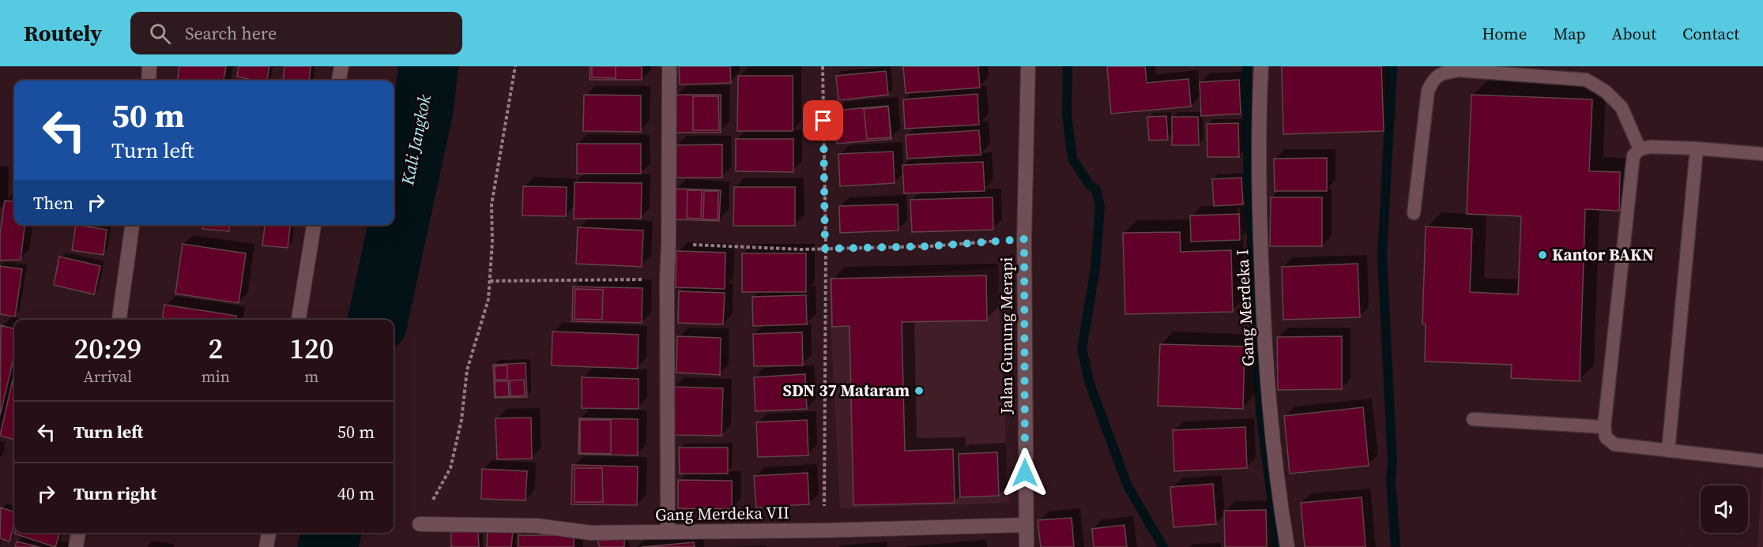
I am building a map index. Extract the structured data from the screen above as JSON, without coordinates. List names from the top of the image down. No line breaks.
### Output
{"streets":{"street":["Gang Merdeka I","Jalan Gunung Merapi","Gang Merdeka VII"]},"crossings":[["Jalan Gunung Merapi","Gang Merdeka VII"]],"water":["Kali Jangkok"],"places":["Kantor BAKN","SDN 37 Mataram"],"page":{"header":"Routely","search":"Search here","nav":["Home","Map","About","Contact"],"turn":["50 m","Turn left"],"then":"Then","eta":["20:29","Arrival","2","min","120","m"],"list":[{"name":"Turn left","value":"50 m"},{"name":"Turn right","value":"40 m"}]}}
